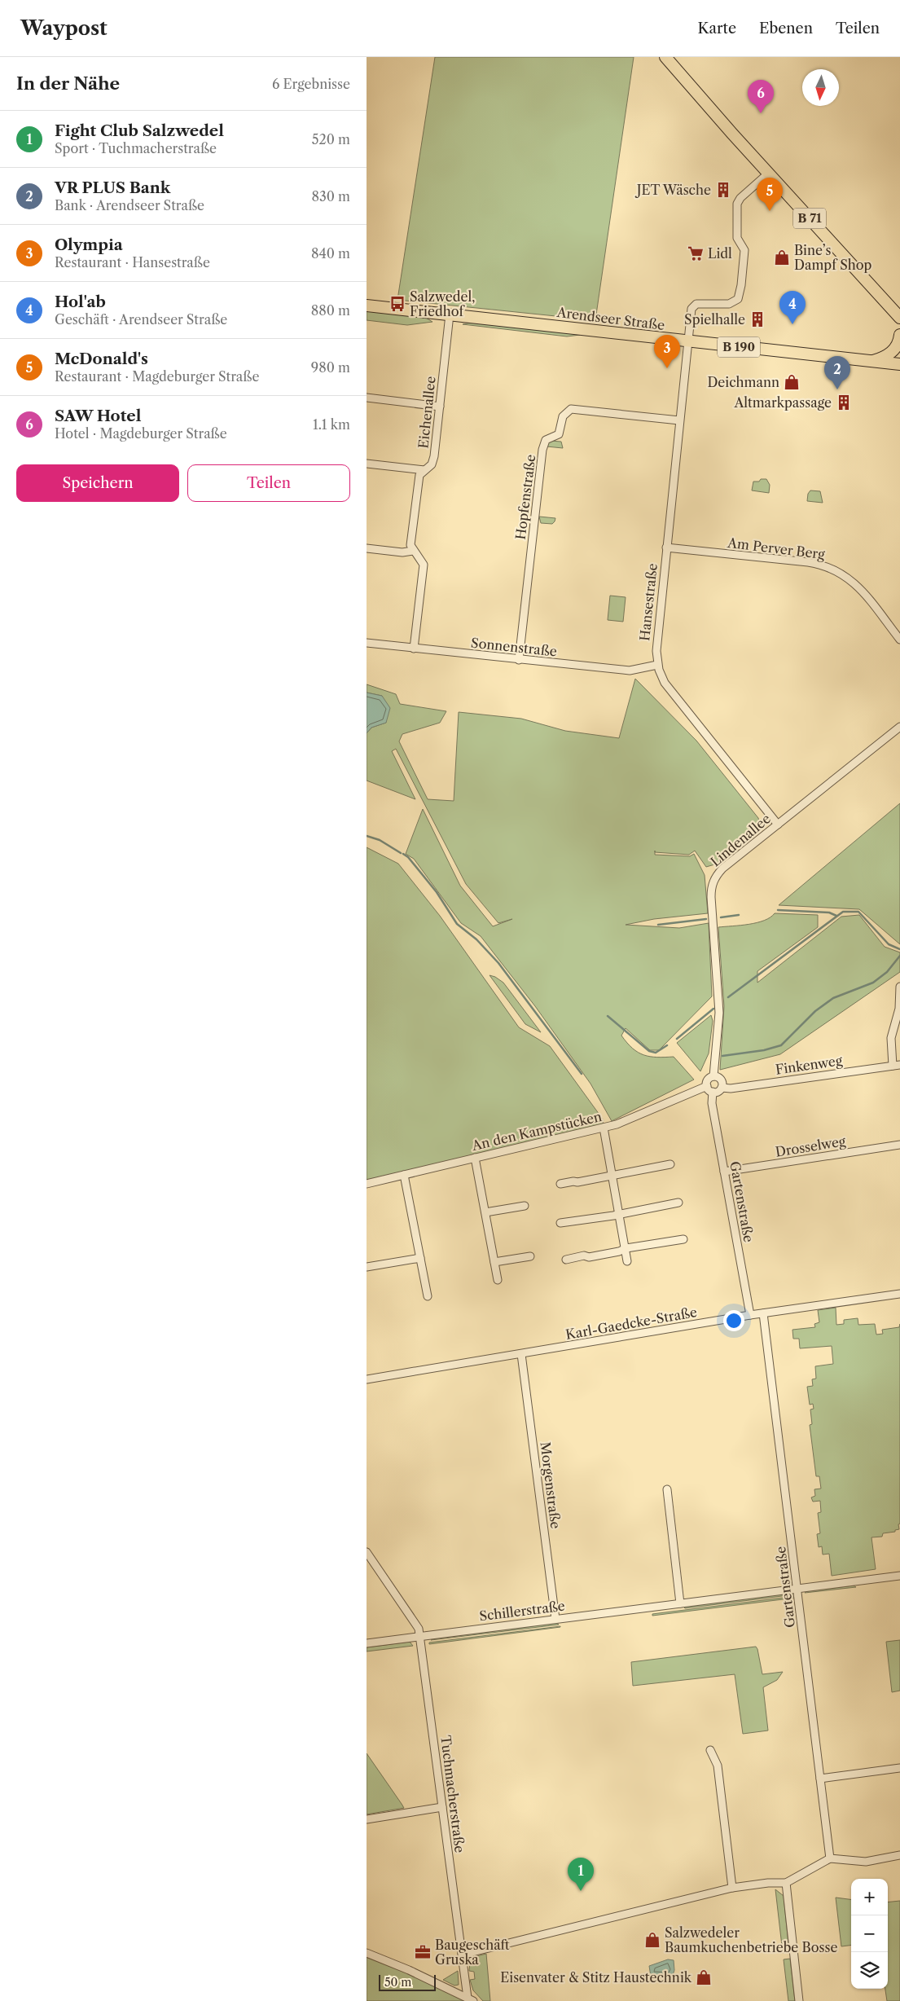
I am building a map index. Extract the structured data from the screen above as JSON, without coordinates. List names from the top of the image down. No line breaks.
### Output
{"streets":{"main road":["B 71","Arendseer Straße","B 190"],"street":["Eichenallee","Hopfenstraße","Am Perver Berg","Hansestraße","Sonnenstraße","Lindenallee","Finkenweg","An den Kampstücken","Drosselweg","Gartenstraße","Karl-Gaedcke-Straße","Morgenstraße","Schillerstraße","Tuchmacherstraße"]},"crossings":[["B 71","Hansestraße"],["Arendseer Straße","Eichenallee"],["Arendseer Straße","Hansestraße"],["Hopfenstraße","Hansestraße"],["Hopfenstraße","Sonnenstraße"],["Am Perver Berg","Hansestraße"],["Hansestraße","Sonnenstraße"],["Hansestraße","Lindenallee"],["Lindenallee","Finkenweg"],["Lindenallee","An den Kampstücken"],["Lindenallee","Gartenstraße"],["Finkenweg","An den Kampstücken"],["Finkenweg","Gartenstraße"],["An den Kampstücken","Gartenstraße"],["Drosselweg","Gartenstraße"],["Gartenstraße","Karl-Gaedcke-Straße"],["Gartenstraße","Schillerstraße"],["Karl-Gaedcke-Straße","Morgenstraße"],["Morgenstraße","Schillerstraße"],["Schillerstraße","Tuchmacherstraße"]],"places":{"building":["JET Wäsche","Spielhalle","Altmarkpassage"],"supermarket":["Lidl"],"shop":["Bine’s Dampf Shop","Deichmann","Salzwedeler Baumkuchenbetriebe Bosse","Eisenvater & Stitz Haustechnik"],"bus stop":["Salzwedel, Friedhof"],"office":["Baugeschäft Gruska"]},"scale_bar":"50 m","north":"bottom","page":{"header":"Waypost","nav":["Karte","Ebenen","Teilen"],"heading":["In der Nähe","6 Ergebnisse"],"pins":["6","5","4","3","2","1"],"list":[{"mark":"1","name":"Fight Club Salzwedel","note":"Sport · Tuchmacherstraße","value":"520 m"},{"mark":"2","name":"VR PLUS Bank","note":"Bank · Arendseer Straße","value":"830 m"},{"mark":"3","name":"Olympia","note":"Restaurant · Hansestraße","value":"840 m"},{"mark":"4","name":"Hol'ab","note":"Geschäft · Arendseer Straße","value":"880 m"},{"mark":"5","name":"McDonald's","note":"Restaurant · Magdeburger Straße","value":"980 m"},{"mark":"6","name":"SAW Hotel","note":"Hotel · Magdeburger Straße","value":"1.1 km"}],"buttons":["Speichern","Teilen"],"map_buttons":["+","−"],"scale":"50 m"}}
